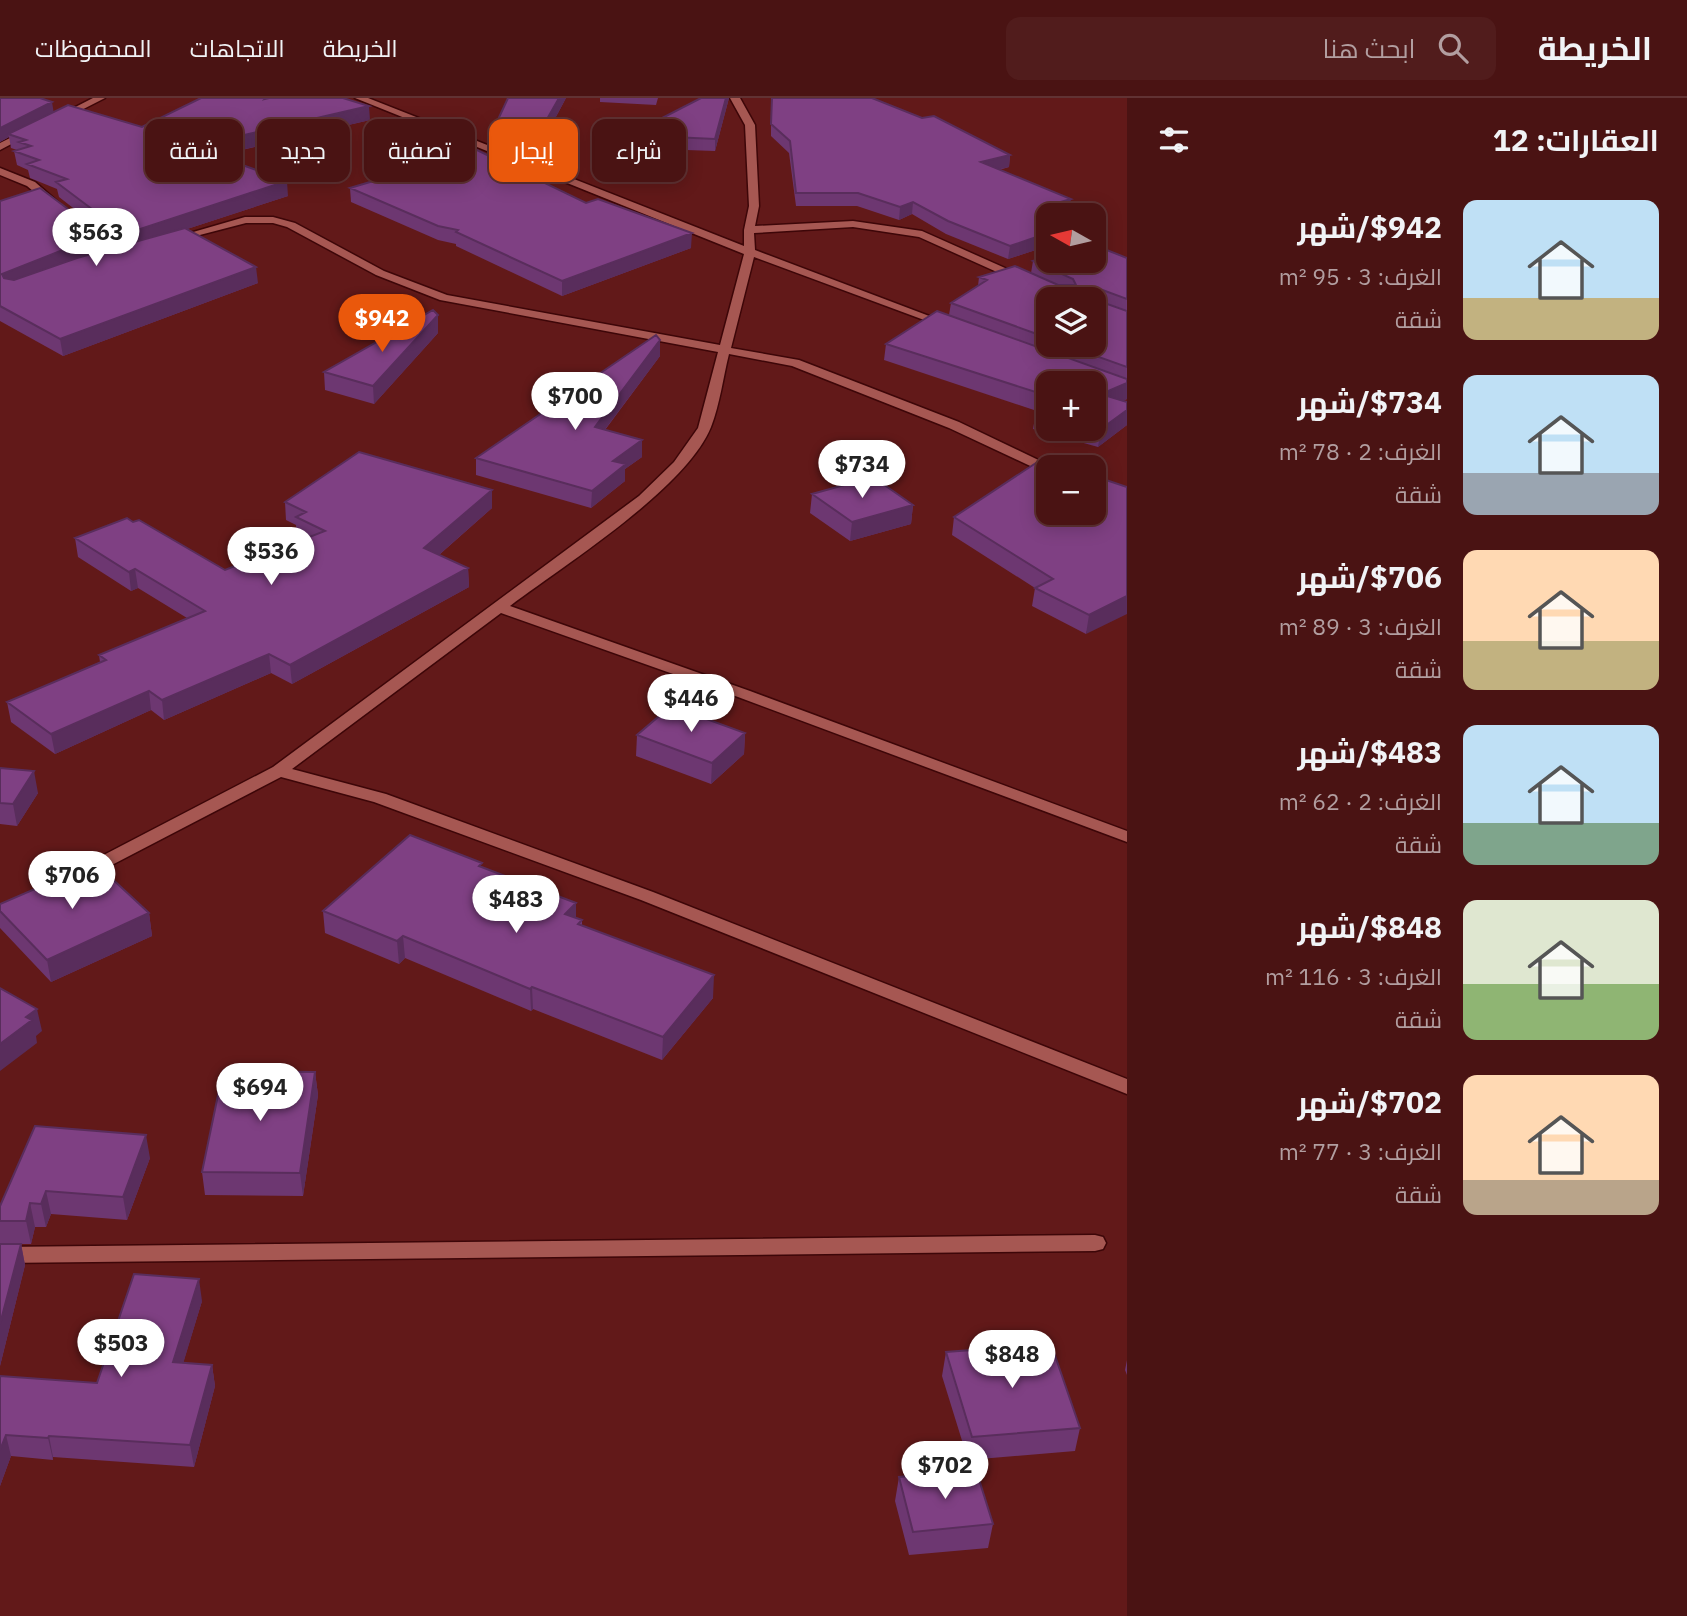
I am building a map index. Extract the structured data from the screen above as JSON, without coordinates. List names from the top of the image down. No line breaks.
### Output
{"north":"left","page":{"header":"الخريطة","search":"ابحث هنا","nav":["الخريطة","الاتجاهات","المحفوظات"],"heading":"العقارات: 12","chip":["شراء","إيجار","تصفية","جديد","شقة"],"list":[{"name":"$942/شهر","note":"الغرف: 3 · 95 m² · شقة"},{"name":"$734/شهر","note":"الغرف: 2 · 78 m² · شقة"},{"name":"$706/شهر","note":"الغرف: 3 · 89 m² · شقة"},{"name":"$483/شهر","note":"الغرف: 2 · 62 m² · شقة"},{"name":"$848/شهر","note":"الغرف: 3 · 116 m² · شقة"},{"name":"$702/شهر","note":"الغرف: 3 · 77 m² · شقة"}],"map_buttons":["+","−"],"price":["$563","$942","$700","$734","$536","$446","$706","$483","$694","$503","$848","$702"]}}
